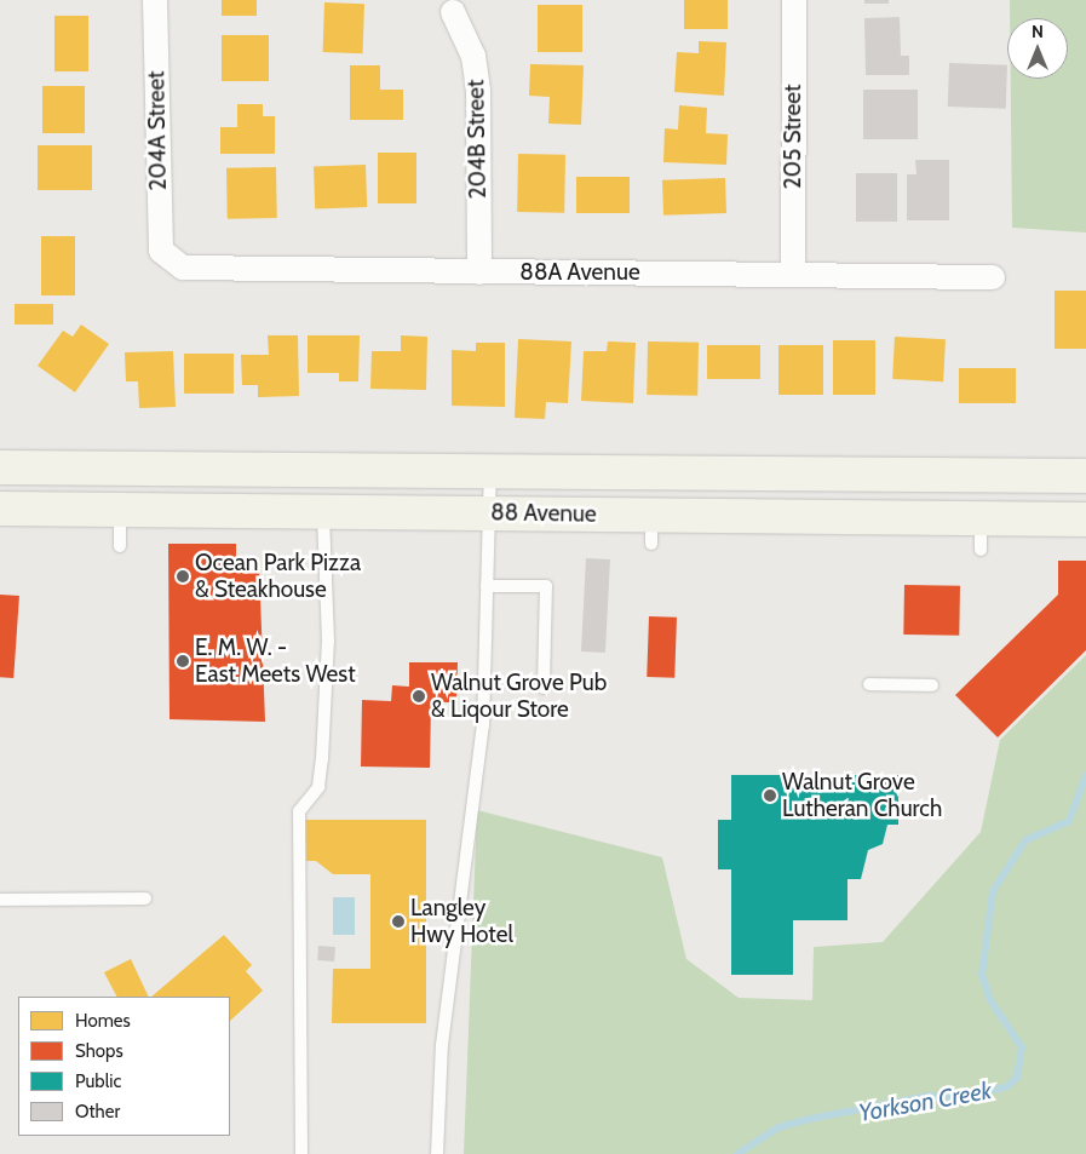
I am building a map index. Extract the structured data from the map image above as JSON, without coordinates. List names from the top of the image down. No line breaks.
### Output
{"streets":{"main road":["88 Avenue"],"street":["204A Street","205 Street","204B Street","88A Avenue"]},"crossings":[["204A Street","88A Avenue"],["205 Street","88A Avenue"],["204B Street","88A Avenue"]],"water":["Yorkson Creek"],"places":["Ocean Park Pizza & Steakhouse","E. M. W. - East Meets West","Walnut Grove Pub & Liqour Store","Walnut Grove Lutheran Church","Langley Hwy Hotel"],"legend":["Homes","Shops","Public","Other"],"north":"top"}
